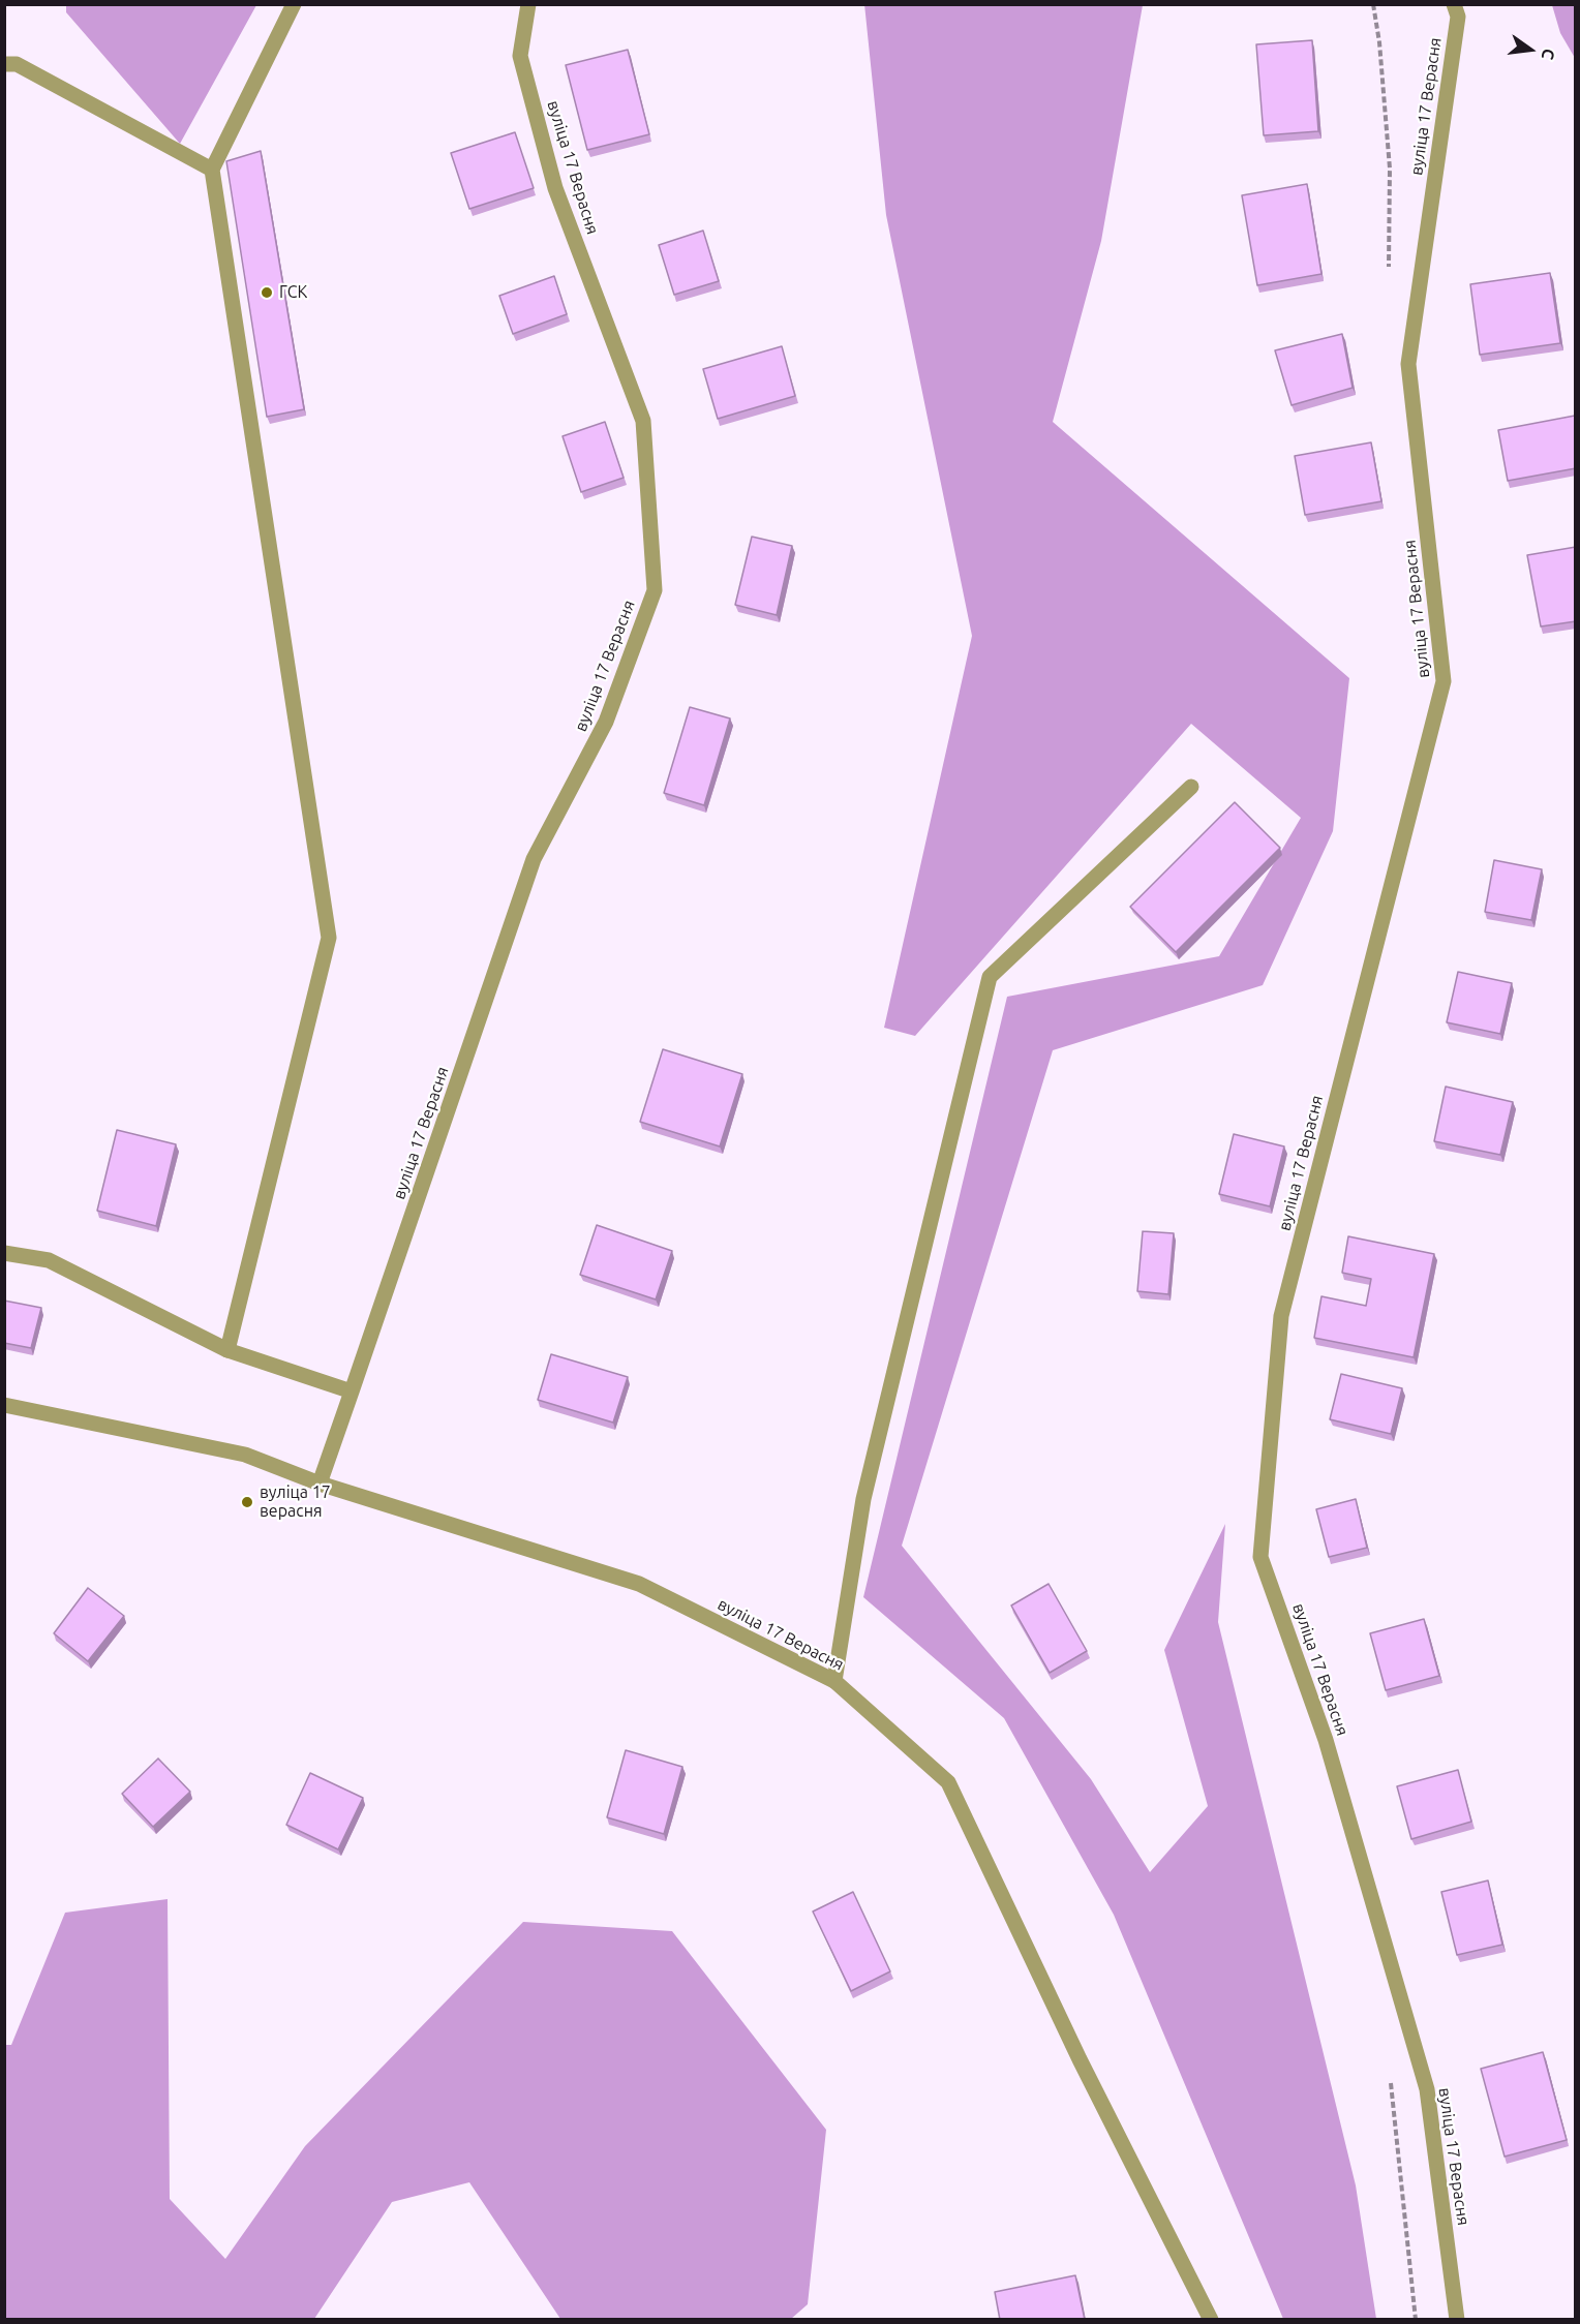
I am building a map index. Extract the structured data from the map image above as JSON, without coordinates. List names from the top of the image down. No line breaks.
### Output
{"streets":{"street":["вуліца 17 Верасня"]},"places":["ГСК","вуліца 17 верасня"],"north":"right"}
